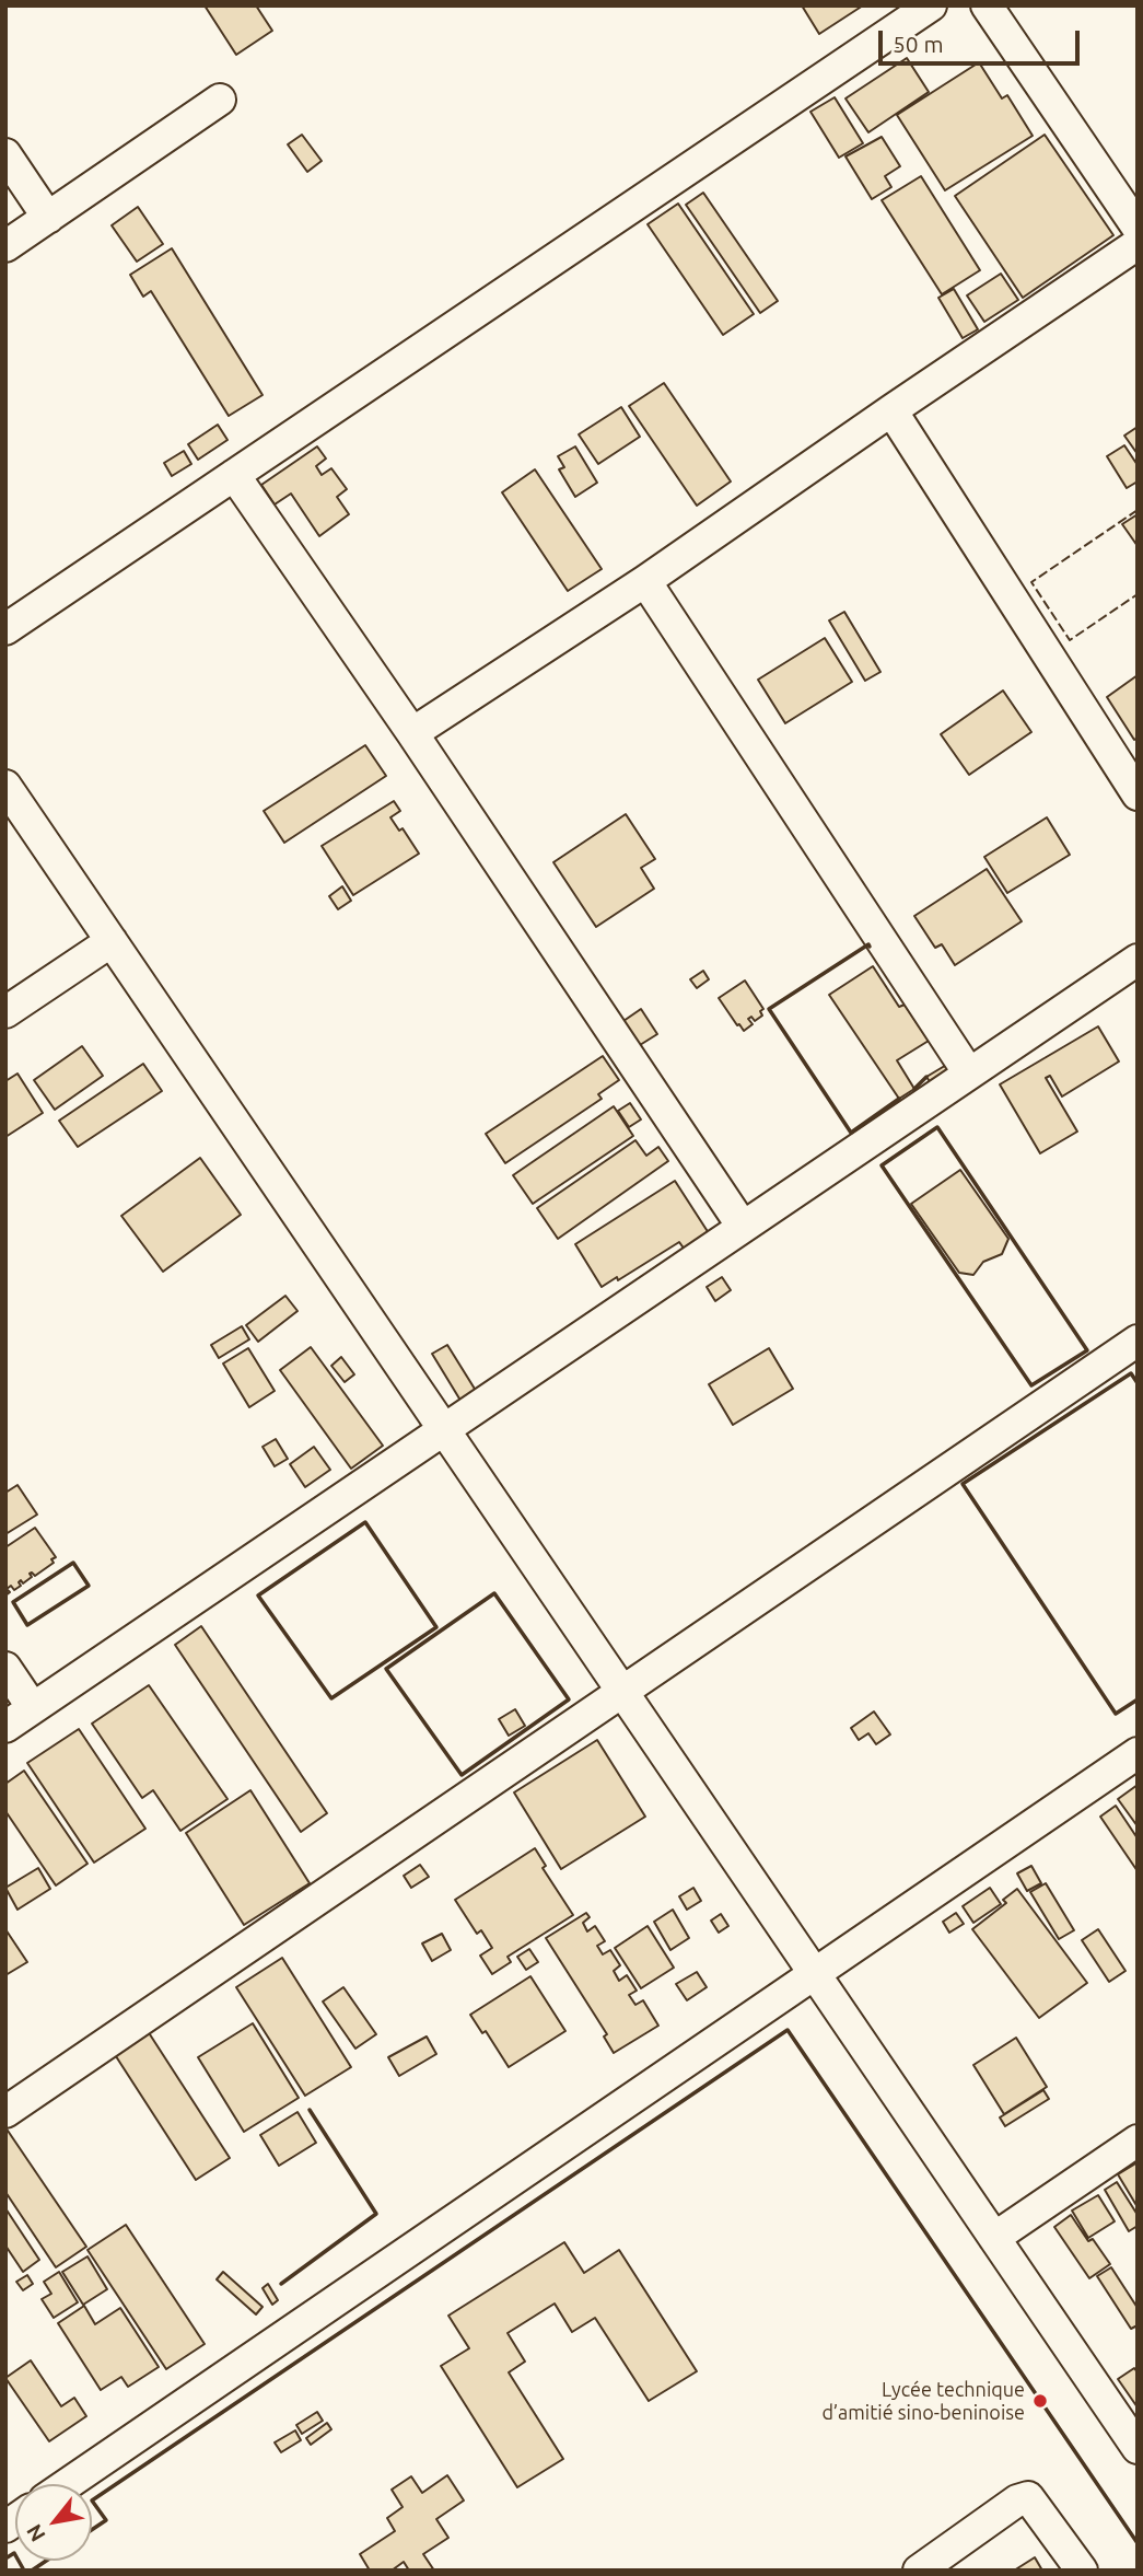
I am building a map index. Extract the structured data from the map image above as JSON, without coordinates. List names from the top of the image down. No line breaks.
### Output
{"places":["Lycée technique d’amitié sino-beninoise"],"scale_bar":"50 m","north":"bottom left"}
